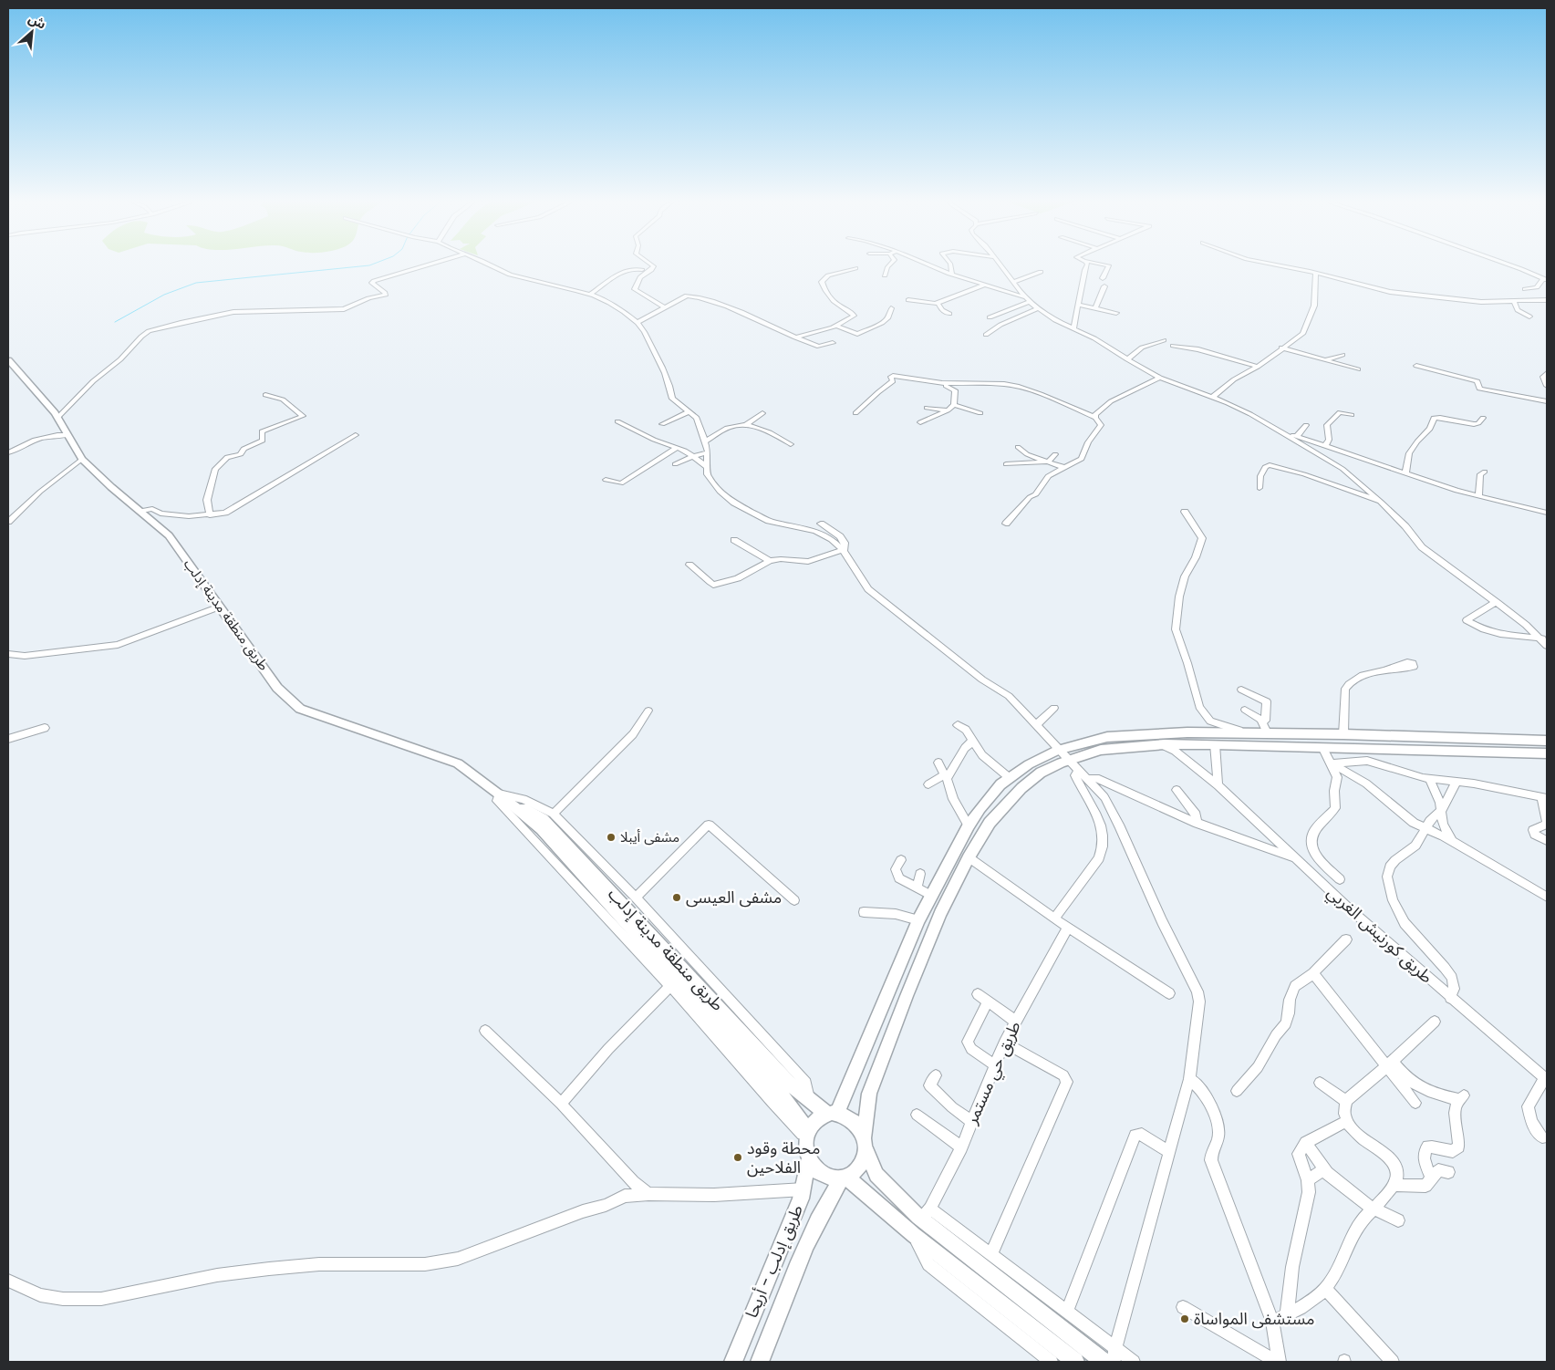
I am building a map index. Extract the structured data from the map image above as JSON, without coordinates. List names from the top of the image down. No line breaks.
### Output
{"streets":{"main road":["طريق منطقة مدينة إدلب","طريق إدلب - أريحا"],"street":["طريق كورنيش الغربي","طريق حي مستمر"]},"crossings":[["طريق منطقة مدينة إدلب","طريق إدلب - أريحا"]],"places":["مشفى أيبلا","مشفى العيسى","محطة وقود الفلاحين","مستشفى المواساة"],"north":"top right"}
